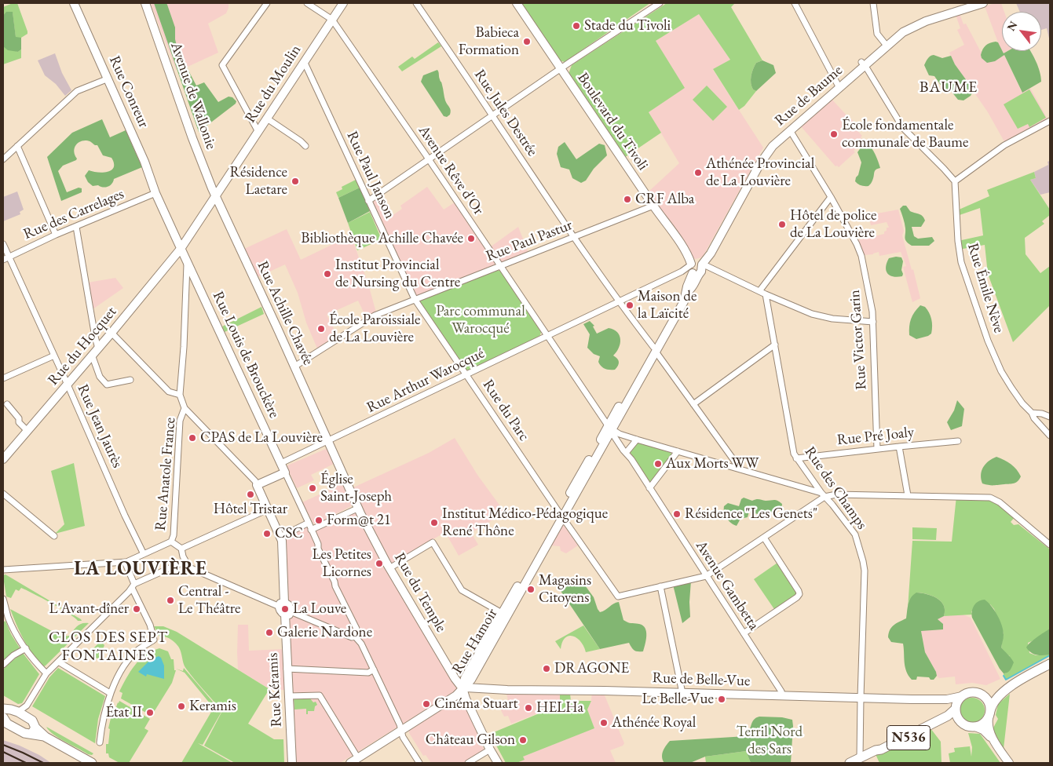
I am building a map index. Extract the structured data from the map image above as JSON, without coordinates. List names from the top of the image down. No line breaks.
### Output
{"streets":{"main road":["N536"],"street":["Rue du Moulin","Rue Conreur","Avenue de Wallonie","Rue de Baume","Rue Jules Destrée","Boulevard du Tivoli","Avenue Rêve d'Or","Rue Paul Janson","Rue des Carrelages","Rue Paul Pastur","Rue Émile Nève","Rue Achille Chavée","Rue Victor Garin","Rue du Hocquet","Rue Louis de Brouckère","Rue Arthur Warocqué","Rue du Parc","Rue Jean Jaurès","Rue Pré Joaly","Rue Anatole France","Rue des Champs","Avenue Gambetta","Rue du Temple","Rue Hamoir","Rue de Belle-Vue","Rue Kéramis"]},"crossings":[["Rue du Moulin","Rue Conreur"],["Rue du Moulin","Avenue de Wallonie"],["Rue du Moulin","Avenue Rêve d'Or"],["Rue du Moulin","Rue Paul Janson"],["Rue du Moulin","Rue Achille Chavée"],["Rue du Moulin","Rue du Hocquet"],["Rue du Moulin","Rue Louis de Brouckère"],["Rue Conreur","Rue des Carrelages"],["Rue Conreur","Rue du Hocquet"],["Rue Conreur","Rue Louis de Brouckère"],["Avenue de Wallonie","Rue Achille Chavée"],["Rue de Baume","Boulevard du Tivoli"],["Rue de Baume","Rue Victor Garin"],["Rue de Baume","Rue Arthur Warocqué"],["Rue de Baume","Rue Hamoir"],["Rue Jules Destrée","Rue Paul Pastur"],["Rue Jules Destrée","Rue Arthur Warocqué"],["Rue Jules Destrée","Rue Hamoir"],["Boulevard du Tivoli","Rue Paul Pastur"],["Boulevard du Tivoli","Rue Arthur Warocqué"],["Boulevard du Tivoli","Rue Hamoir"],["Avenue Rêve d'Or","Rue Paul Pastur"],["Avenue Rêve d'Or","Rue Arthur Warocqué"],["Avenue Rêve d'Or","Avenue Gambetta"],["Avenue Rêve d'Or","Rue Hamoir"],["Rue Paul Janson","Rue Paul Pastur"],["Rue Paul Janson","Rue du Parc"],["Rue des Carrelages","Rue Jean Jaurès"],["Rue Paul Pastur","Rue Achille Chavée"],["Rue Paul Pastur","Rue du Parc"],["Rue Achille Chavée","Rue Arthur Warocqué"],["Rue Achille Chavée","Rue du Temple"],["Rue Victor Garin","Rue Pré Joaly"],["Rue du Hocquet","Rue Louis de Brouckère"],["Rue du Hocquet","Rue Jean Jaurès"],["Rue Louis de Brouckère","Rue Arthur Warocqué"],["Rue Arthur Warocqué","Rue du Parc"],["Rue Arthur Warocqué","Rue Hamoir"],["Rue du Parc","Rue Hamoir"],["Rue Pré Joaly","Rue des Champs"],["Rue des Champs","Rue de Belle-Vue"],["Rue des Champs","N536"],["Avenue Gambetta","Rue Hamoir"],["Avenue Gambetta","Rue de Belle-Vue"],["Rue du Temple","Rue Hamoir"],["Rue du Temple","Rue de Belle-Vue"],["Rue Hamoir","Rue de Belle-Vue"],["Rue de Belle-Vue","N536"]],"districts":["BAUME","LA LOUVIÈRE","CLOS DES SEPT FONTAINES"],"parks":["Parc communal Warocqué","Terril Nord des Sars"],"places":["Stade du Tivoli","Babieca Formation","École fondamentale communale de Baume","Athénée Provincial de La Louvière","Résidence Laetare","CRF Alba","Hôtel de police de La Louvière","Bibliothèque Achille Chavée","Institut Provincial de Nursing du Centre","Maison de la Laïcité","École Paroissiale de La Louvière","CPAS de La Louvière","Aux Morts WW","Église Saint-Joseph","Hôtel Tristar","Résidence \"Les Genets\"","Form@t 21","Institut Médico-Pédagogique René Thône","CSC","Les Petites Licornes","Magasins Citoyens","Central - Le Théâtre","L'Avant-dîner","La Louve","Galerie Nardone","DRAGONE","Le Belle-Vue","Cinéma Stuart","Keramis","HELHa","État II","Athénée Royal","Château Gilson"],"north":"top left"}
